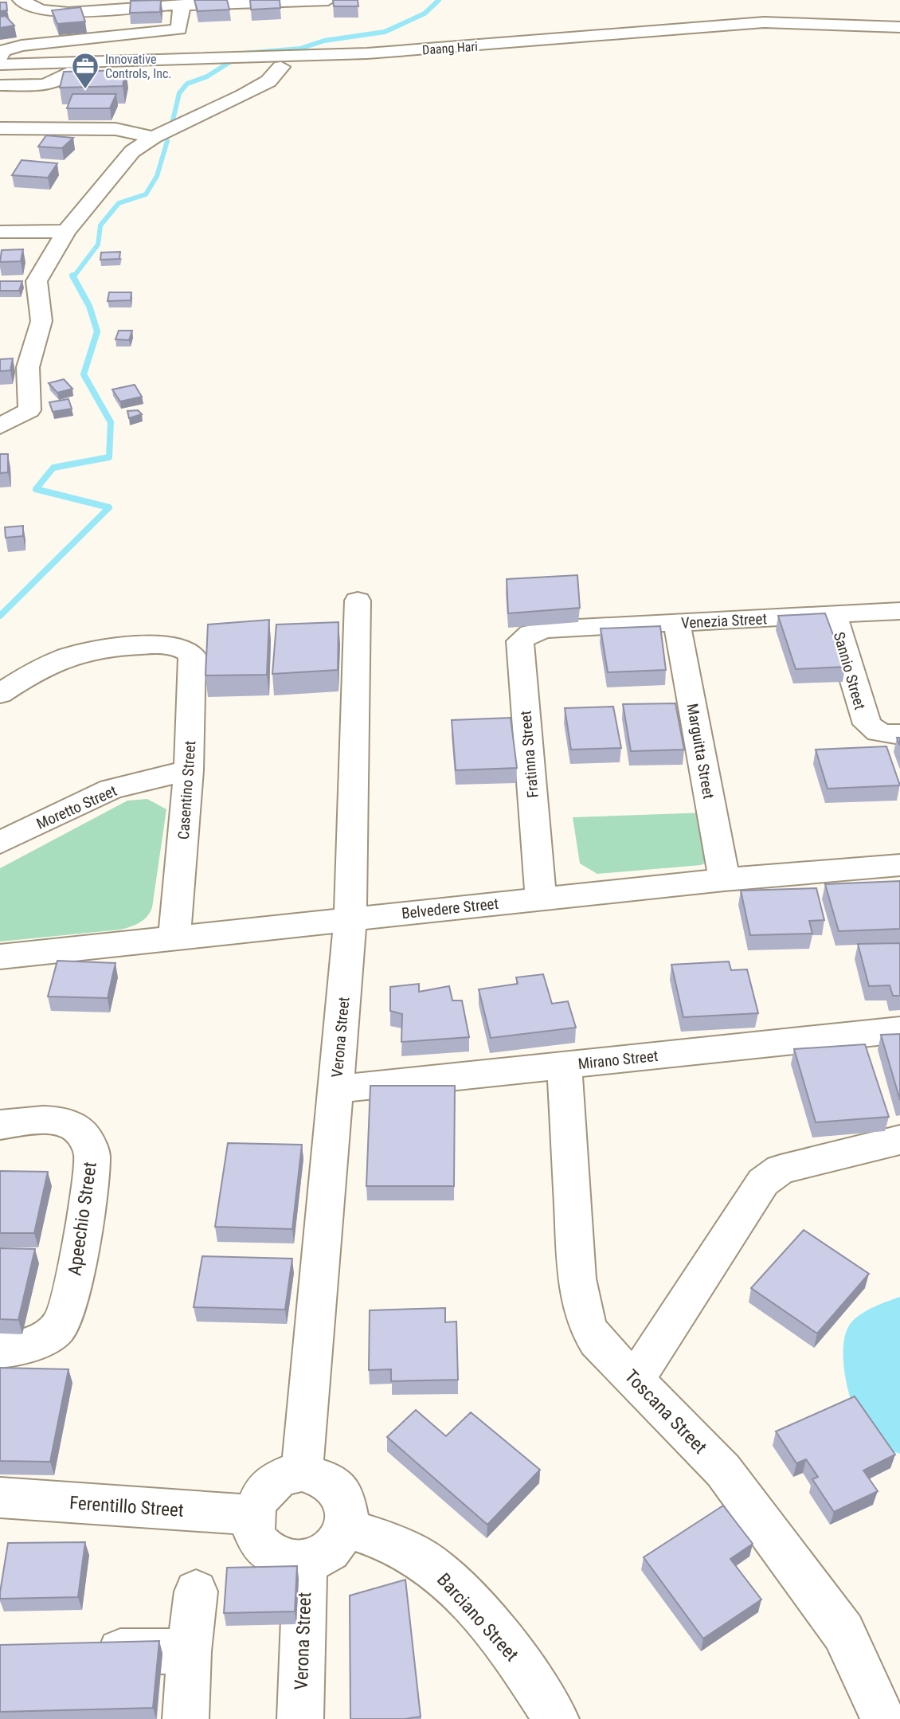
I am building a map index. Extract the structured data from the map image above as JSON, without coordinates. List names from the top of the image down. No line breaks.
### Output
{"streets":{"street":["Daang Hari","Venezia Street","Sannio Street","Marguitta Street","Fratinna Street","Casentino Street","Moretto Street","Belvedere Street","Verona Street","Mirano Street","Apeechio Street","Toscana Street","Ferentillo Street","Barciano Street"]},"crossings":[["Venezia Street","Sannio Street"],["Venezia Street","Marguitta Street"],["Venezia Street","Fratinna Street"],["Marguitta Street","Belvedere Street"],["Fratinna Street","Belvedere Street"],["Casentino Street","Moretto Street"],["Casentino Street","Belvedere Street"],["Belvedere Street","Verona Street"],["Verona Street","Mirano Street"],["Verona Street","Ferentillo Street"],["Verona Street","Barciano Street"],["Mirano Street","Toscana Street"],["Ferentillo Street","Barciano Street"]],"places":{"office":["Innovative Controls, Inc."]}}
